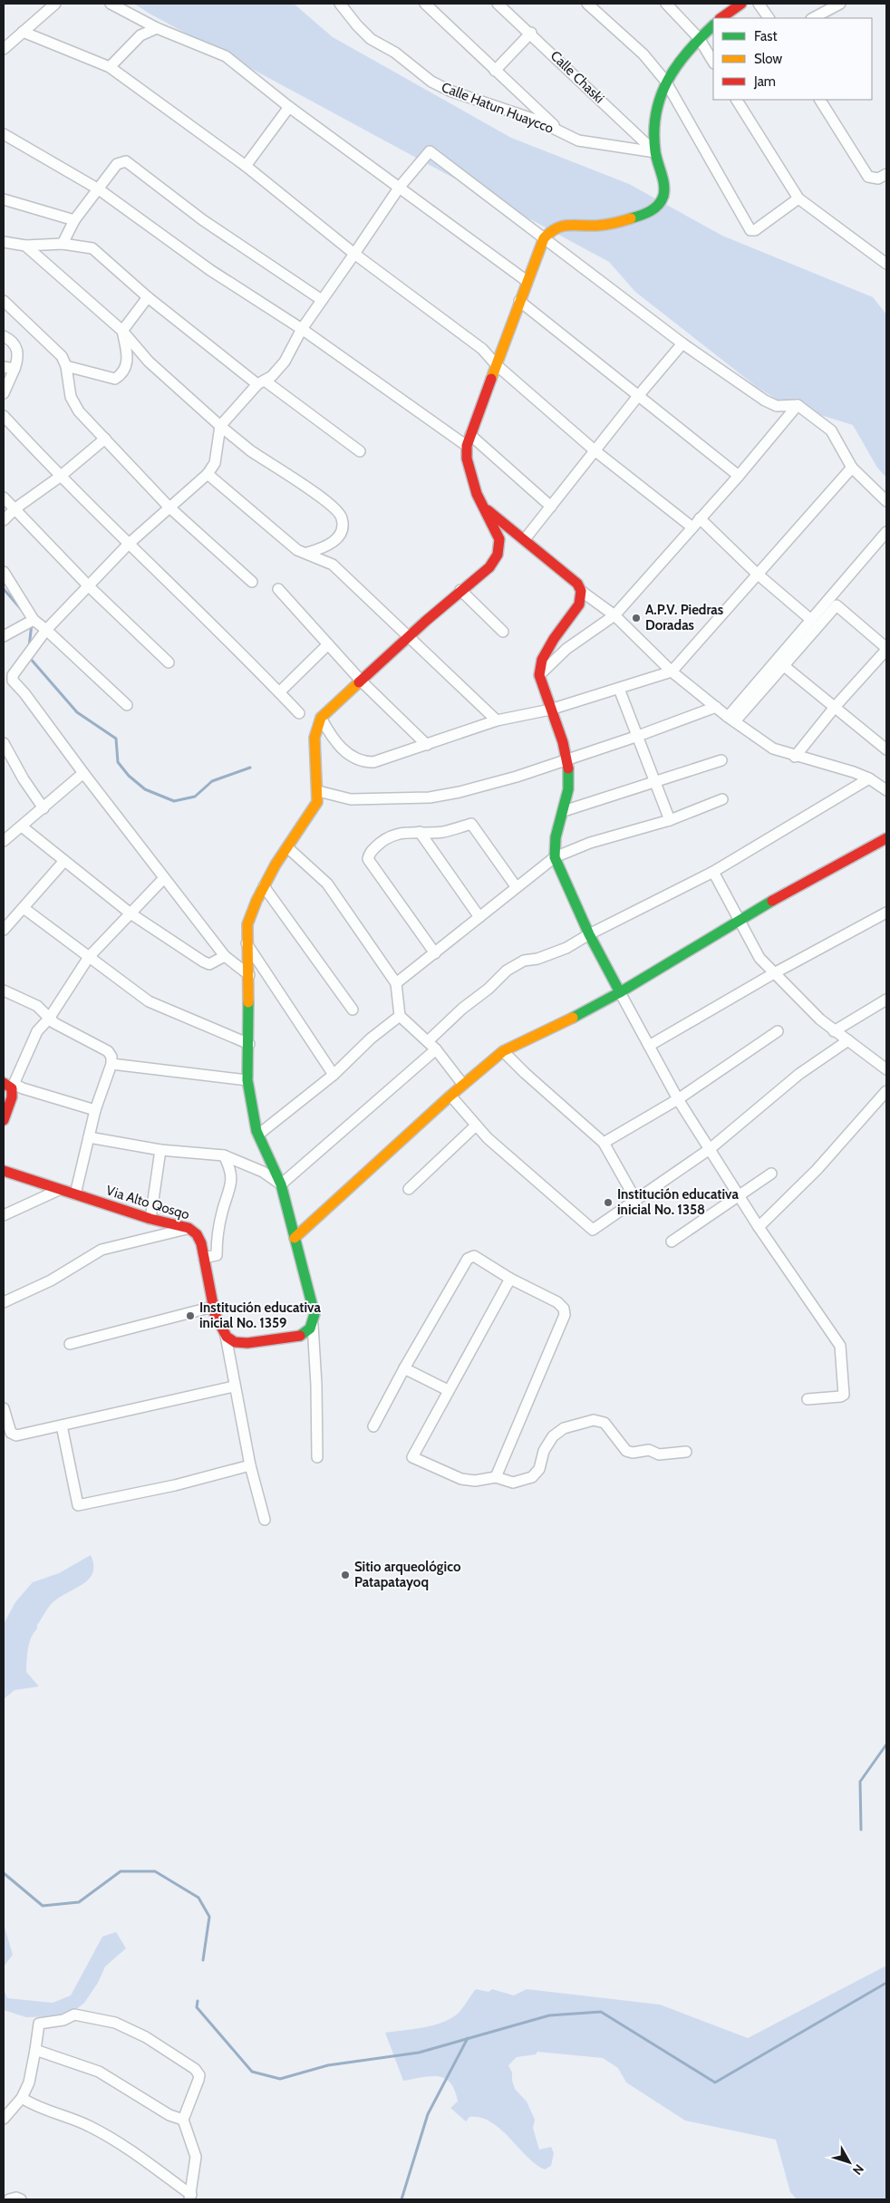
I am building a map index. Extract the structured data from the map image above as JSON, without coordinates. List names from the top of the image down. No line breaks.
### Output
{"streets":{"street":["Calle Chaski","Calle Hatun Huaycco","Via Alto Qosqo"]},"crossings":[["Calle Chaski","Calle Hatun Huaycco"]],"places":["A.P.V. Piedras Doradas","Institución educativa inicial No. 1358","Institución educativa inicial No. 1359","Sitio arqueológico Patapatayoq"],"legend":["Fast","Slow","Jam"],"north":"bottom right"}
